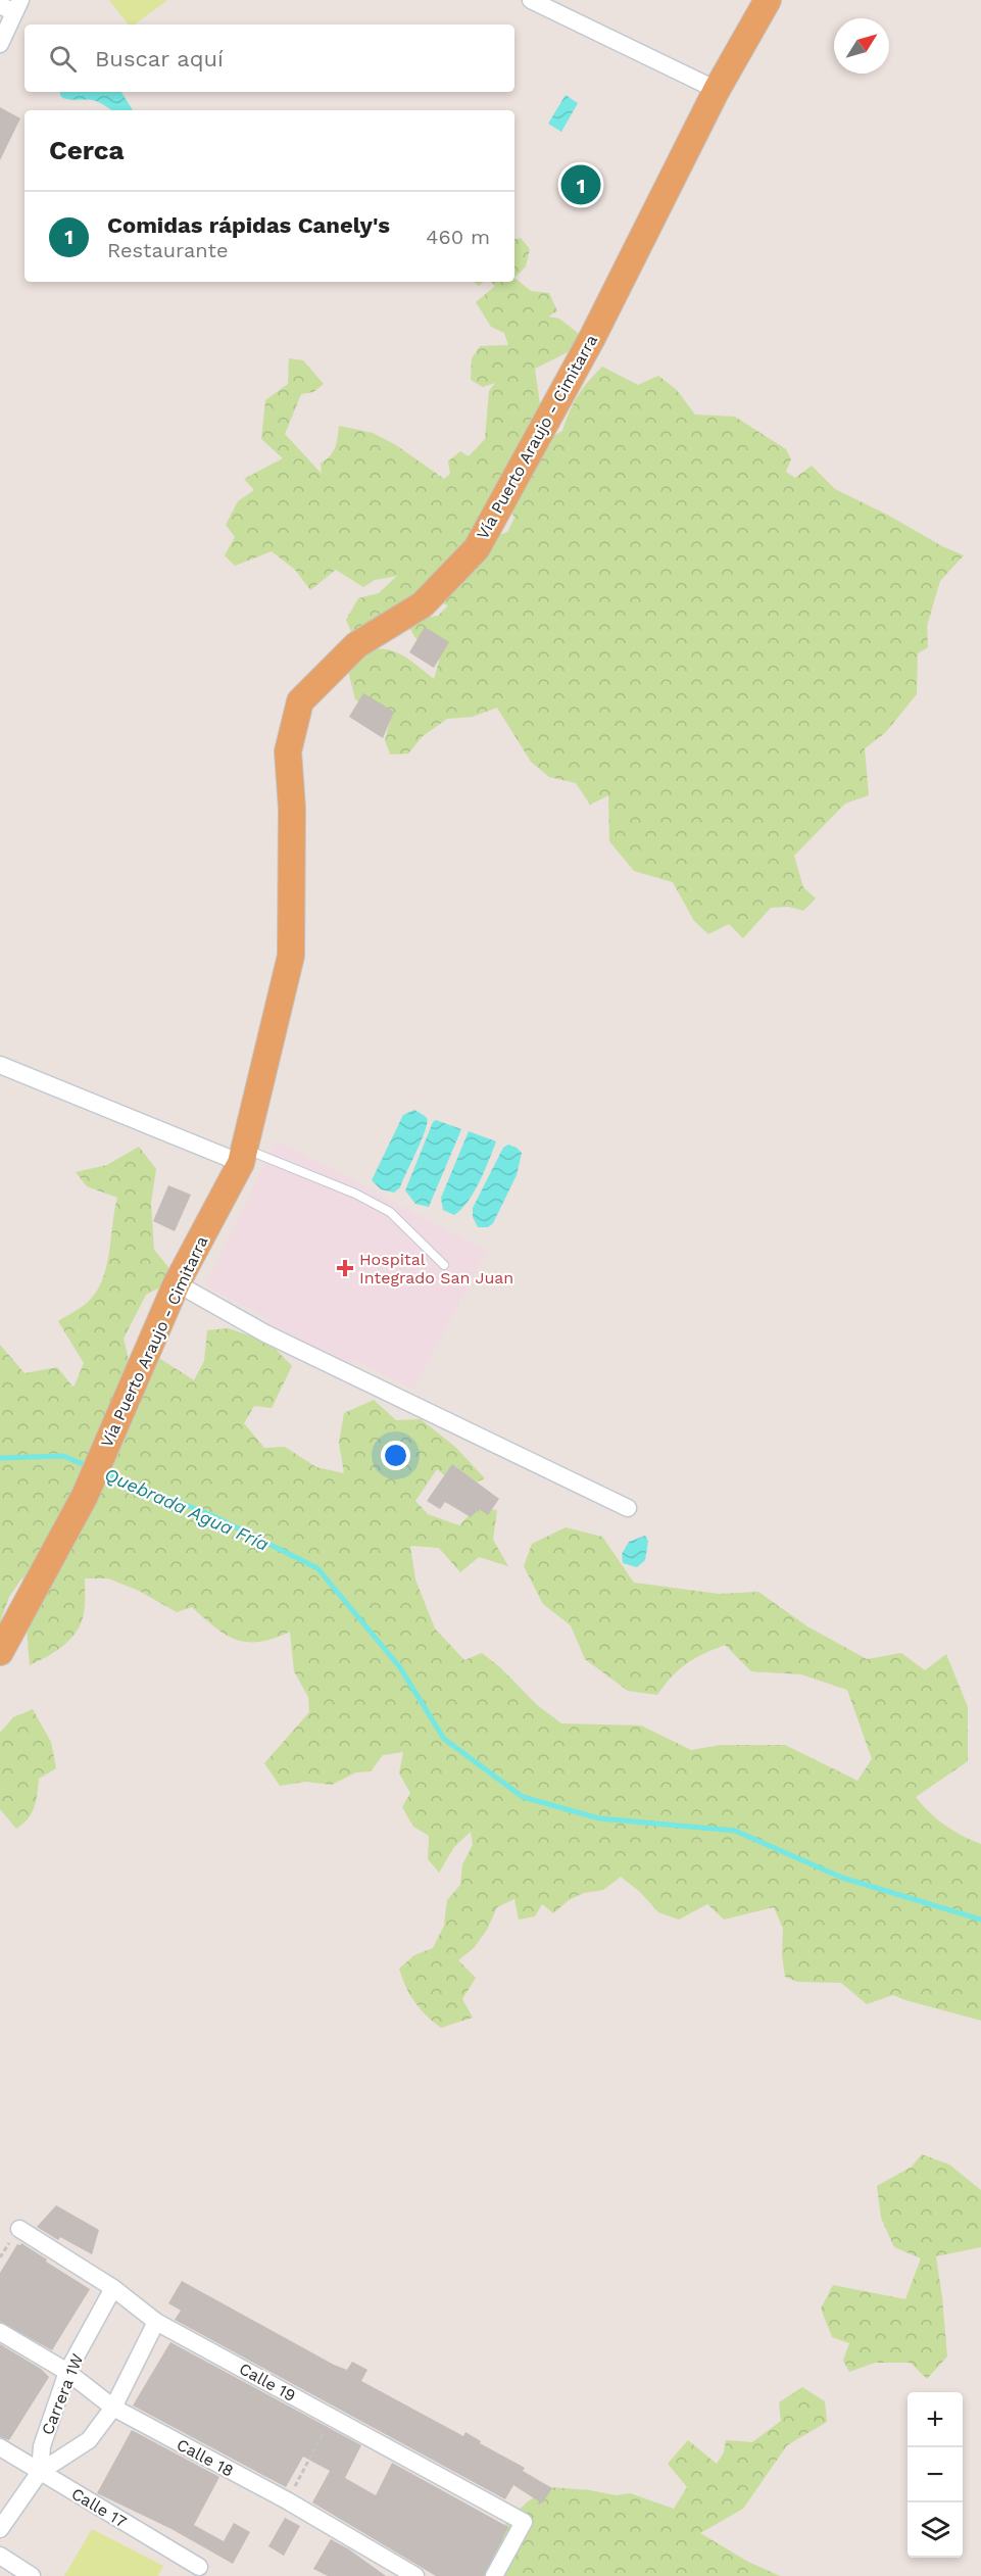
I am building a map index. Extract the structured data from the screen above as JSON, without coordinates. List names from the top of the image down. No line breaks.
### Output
{"streets":{"main road":["Vía Puerto Araujo - Cimitarra"],"street":["Calle 19","Carrera 1W","Calle 18","Calle 17"]},"crossings":[["Calle 19","Carrera 1W"],["Carrera 1W","Calle 18"],["Carrera 1W","Calle 17"]],"water":["Quebrada Agua Fría"],"places":{"health":["Hospital Integrado San Juan"]},"north":"top right","page":{"search":"Buscar aquí","heading":"Cerca","pins":"1","list":[{"mark":"1","name":"Comidas rápidas Canely's","note":"Restaurante","value":"460 m"}],"map_buttons":["+","−"]}}
